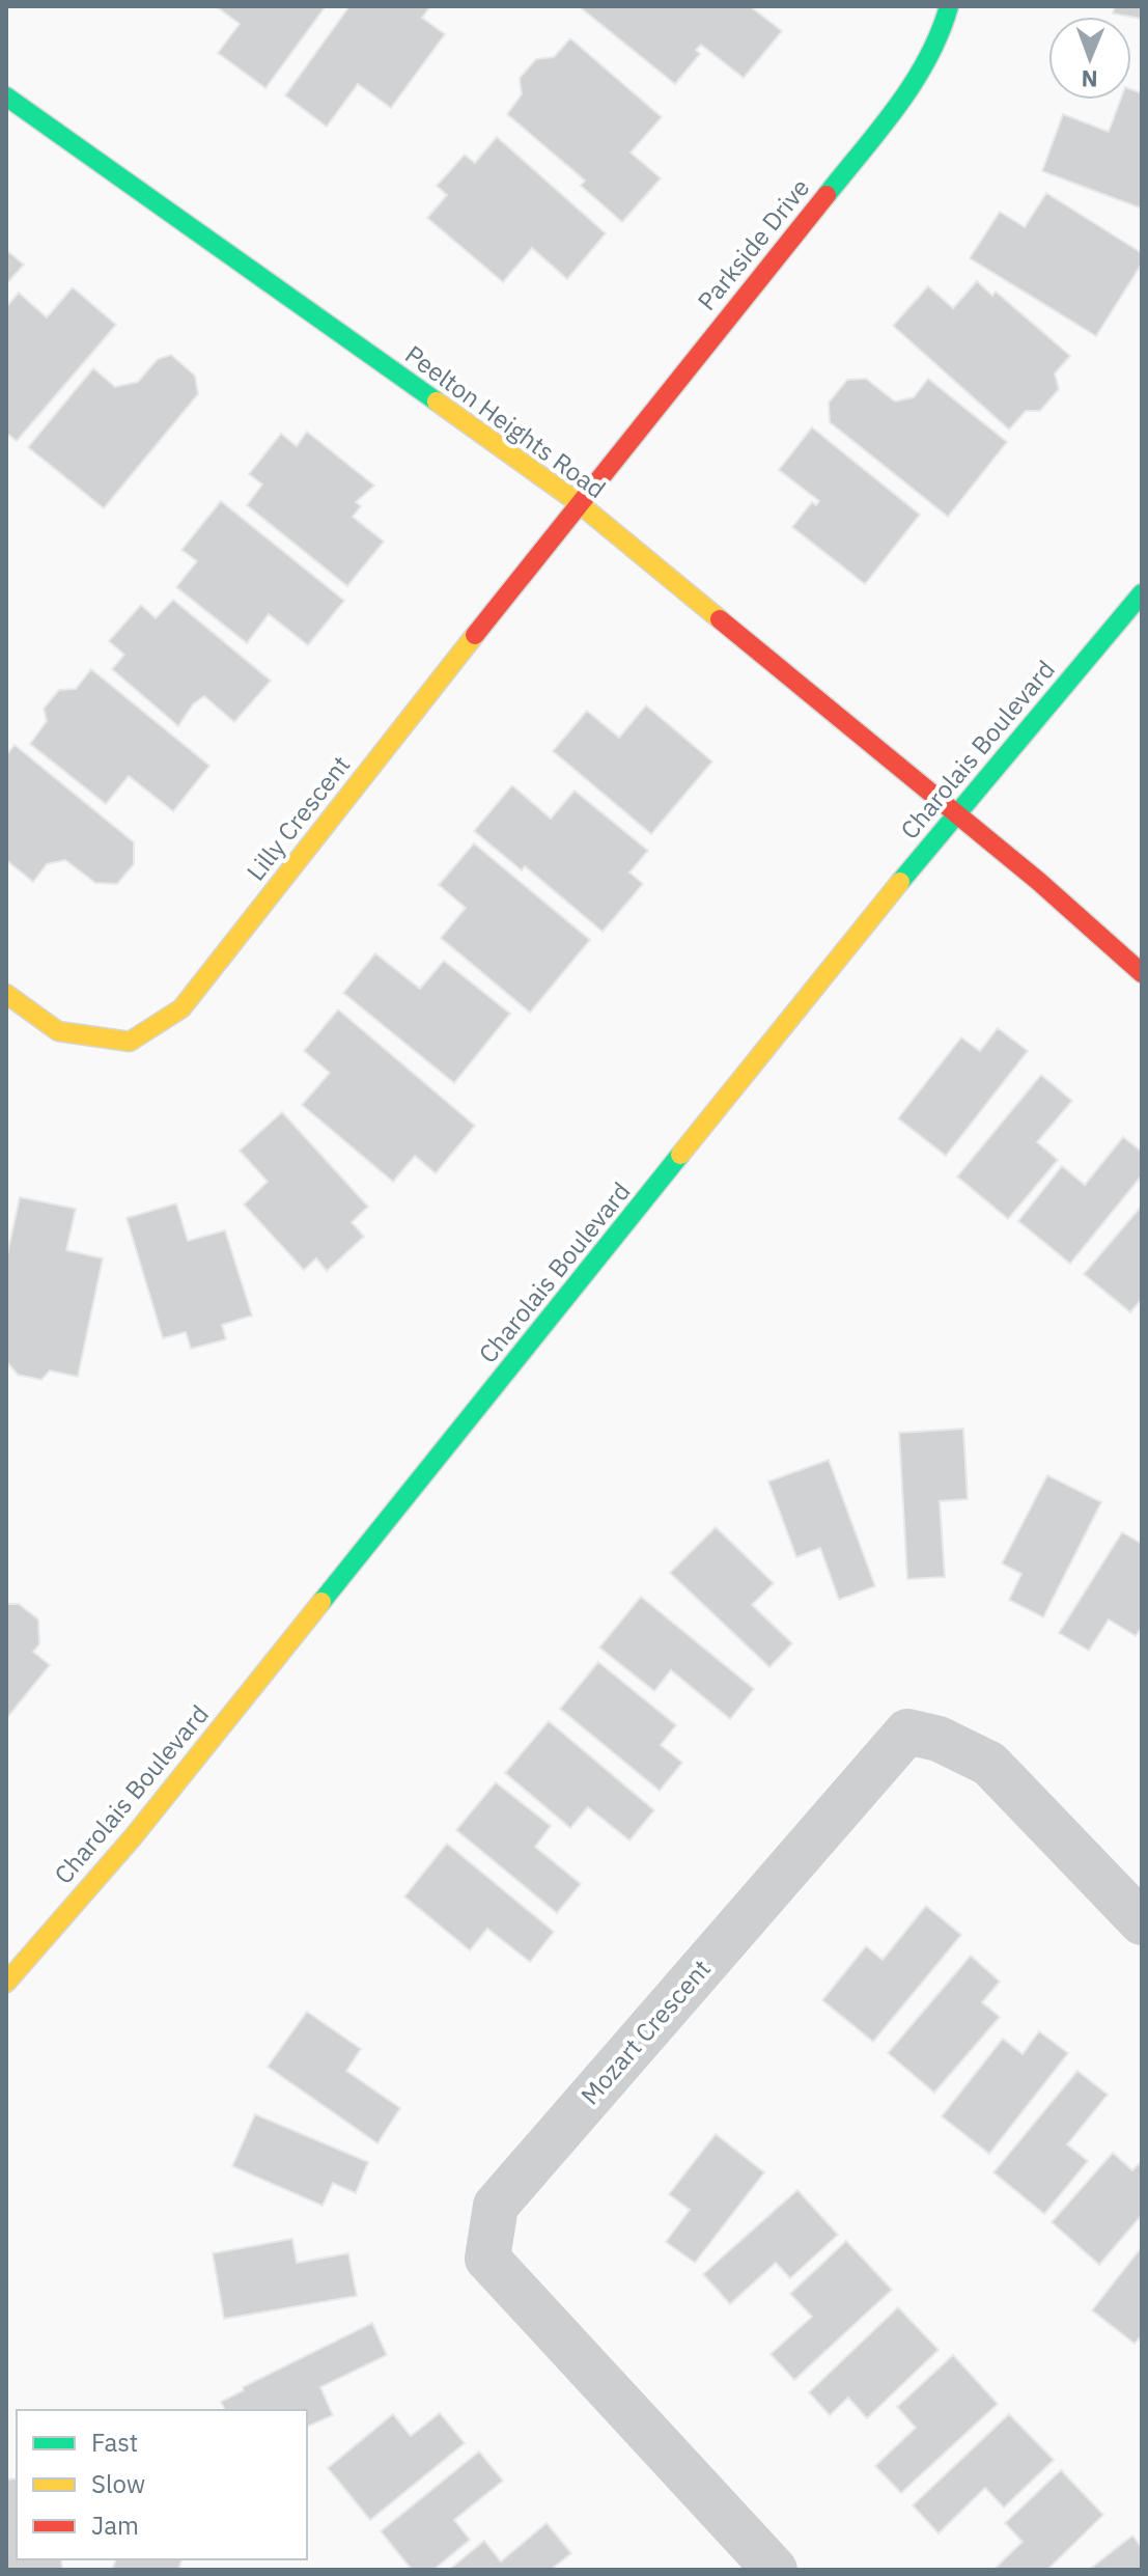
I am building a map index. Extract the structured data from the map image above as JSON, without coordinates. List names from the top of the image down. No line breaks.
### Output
{"streets":{"street":["Parkside Drive","Peelton Heights Road","Charolais Boulevard","Lilly Crescent","Mozart Crescent"]},"crossings":[["Parkside Drive","Peelton Heights Road"],["Parkside Drive","Lilly Crescent"],["Peelton Heights Road","Charolais Boulevard"],["Peelton Heights Road","Lilly Crescent"]],"legend":["Fast","Slow","Jam"],"north":"bottom"}
